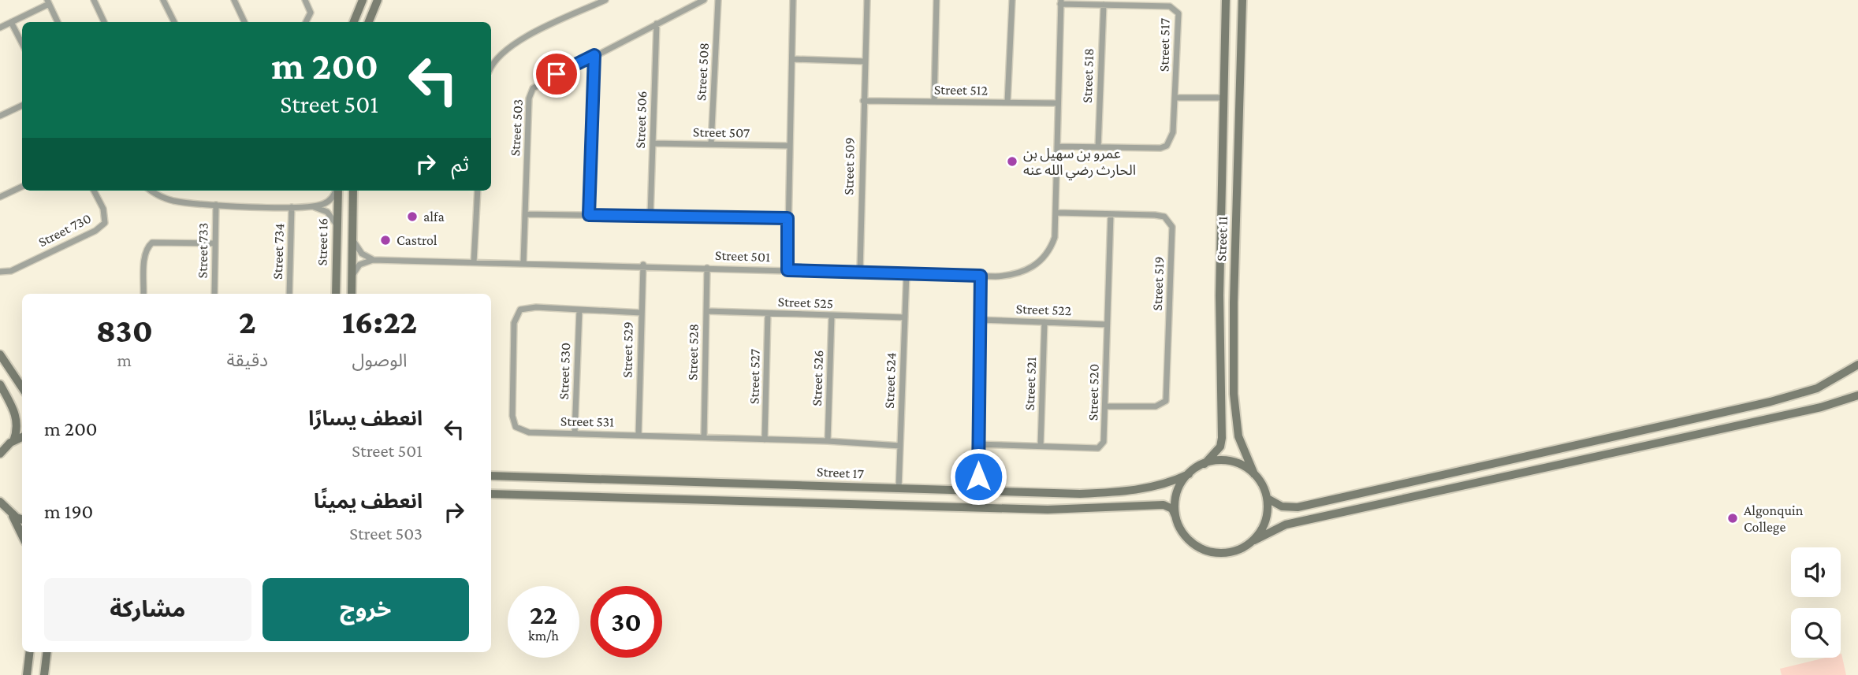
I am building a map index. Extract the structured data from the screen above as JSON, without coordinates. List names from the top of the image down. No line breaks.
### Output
{"streets":{"street":["Street 517","Street 508","Street 518","Street 512","Street 506","Street 503","Street 507","Street 509","Street 730","Street 11","Street 16","Street 733","Street 734","Street 501","Street 519","Street 525","Street 522","Street 529","Street 528","Street 530","Street 527","Street 526","Street 524","Street 521","Street 520","Street 531","Street 17"]},"crossings":[["Street 517","Street 518"],["Street 517","Street 501"],["Street 508","Street 507"],["Street 512","Street 509"],["Street 512","Street 501"],["Street 506","Street 503"],["Street 506","Street 507"],["Street 503","Street 501"],["Street 509","Street 501"],["Street 11","Street 17"],["Street 501","Street 519"],["Street 501","Street 529"],["Street 501","Street 528"],["Street 501","Street 524"],["Street 519","Street 520"],["Street 525","Street 528"],["Street 525","Street 527"],["Street 525","Street 526"],["Street 525","Street 524"],["Street 522","Street 521"],["Street 522","Street 520"],["Street 529","Street 531"],["Street 528","Street 531"],["Street 530","Street 531"],["Street 527","Street 531"],["Street 526","Street 531"],["Street 524","Street 531"],["Street 524","Street 17"],["Street 521","Street 520"]],"places":["عمرو بن سهيل بن الحارث رضي الله عنه","alfa","Castrol","Algonquin College"],"page":{"turn":["200 m","Street 501"],"then":"ثم","eta":["16:22","الوصول","2","دقيقة","830","m"],"list":[{"name":"انعطف يسارًا","note":"Street 501","value":"200 m"},{"name":"انعطف يمينًا","note":"Street 503","value":"190 m"}],"buttons":["خروج","مشاركة"],"speed":"22 km/h","limit":"30"}}
